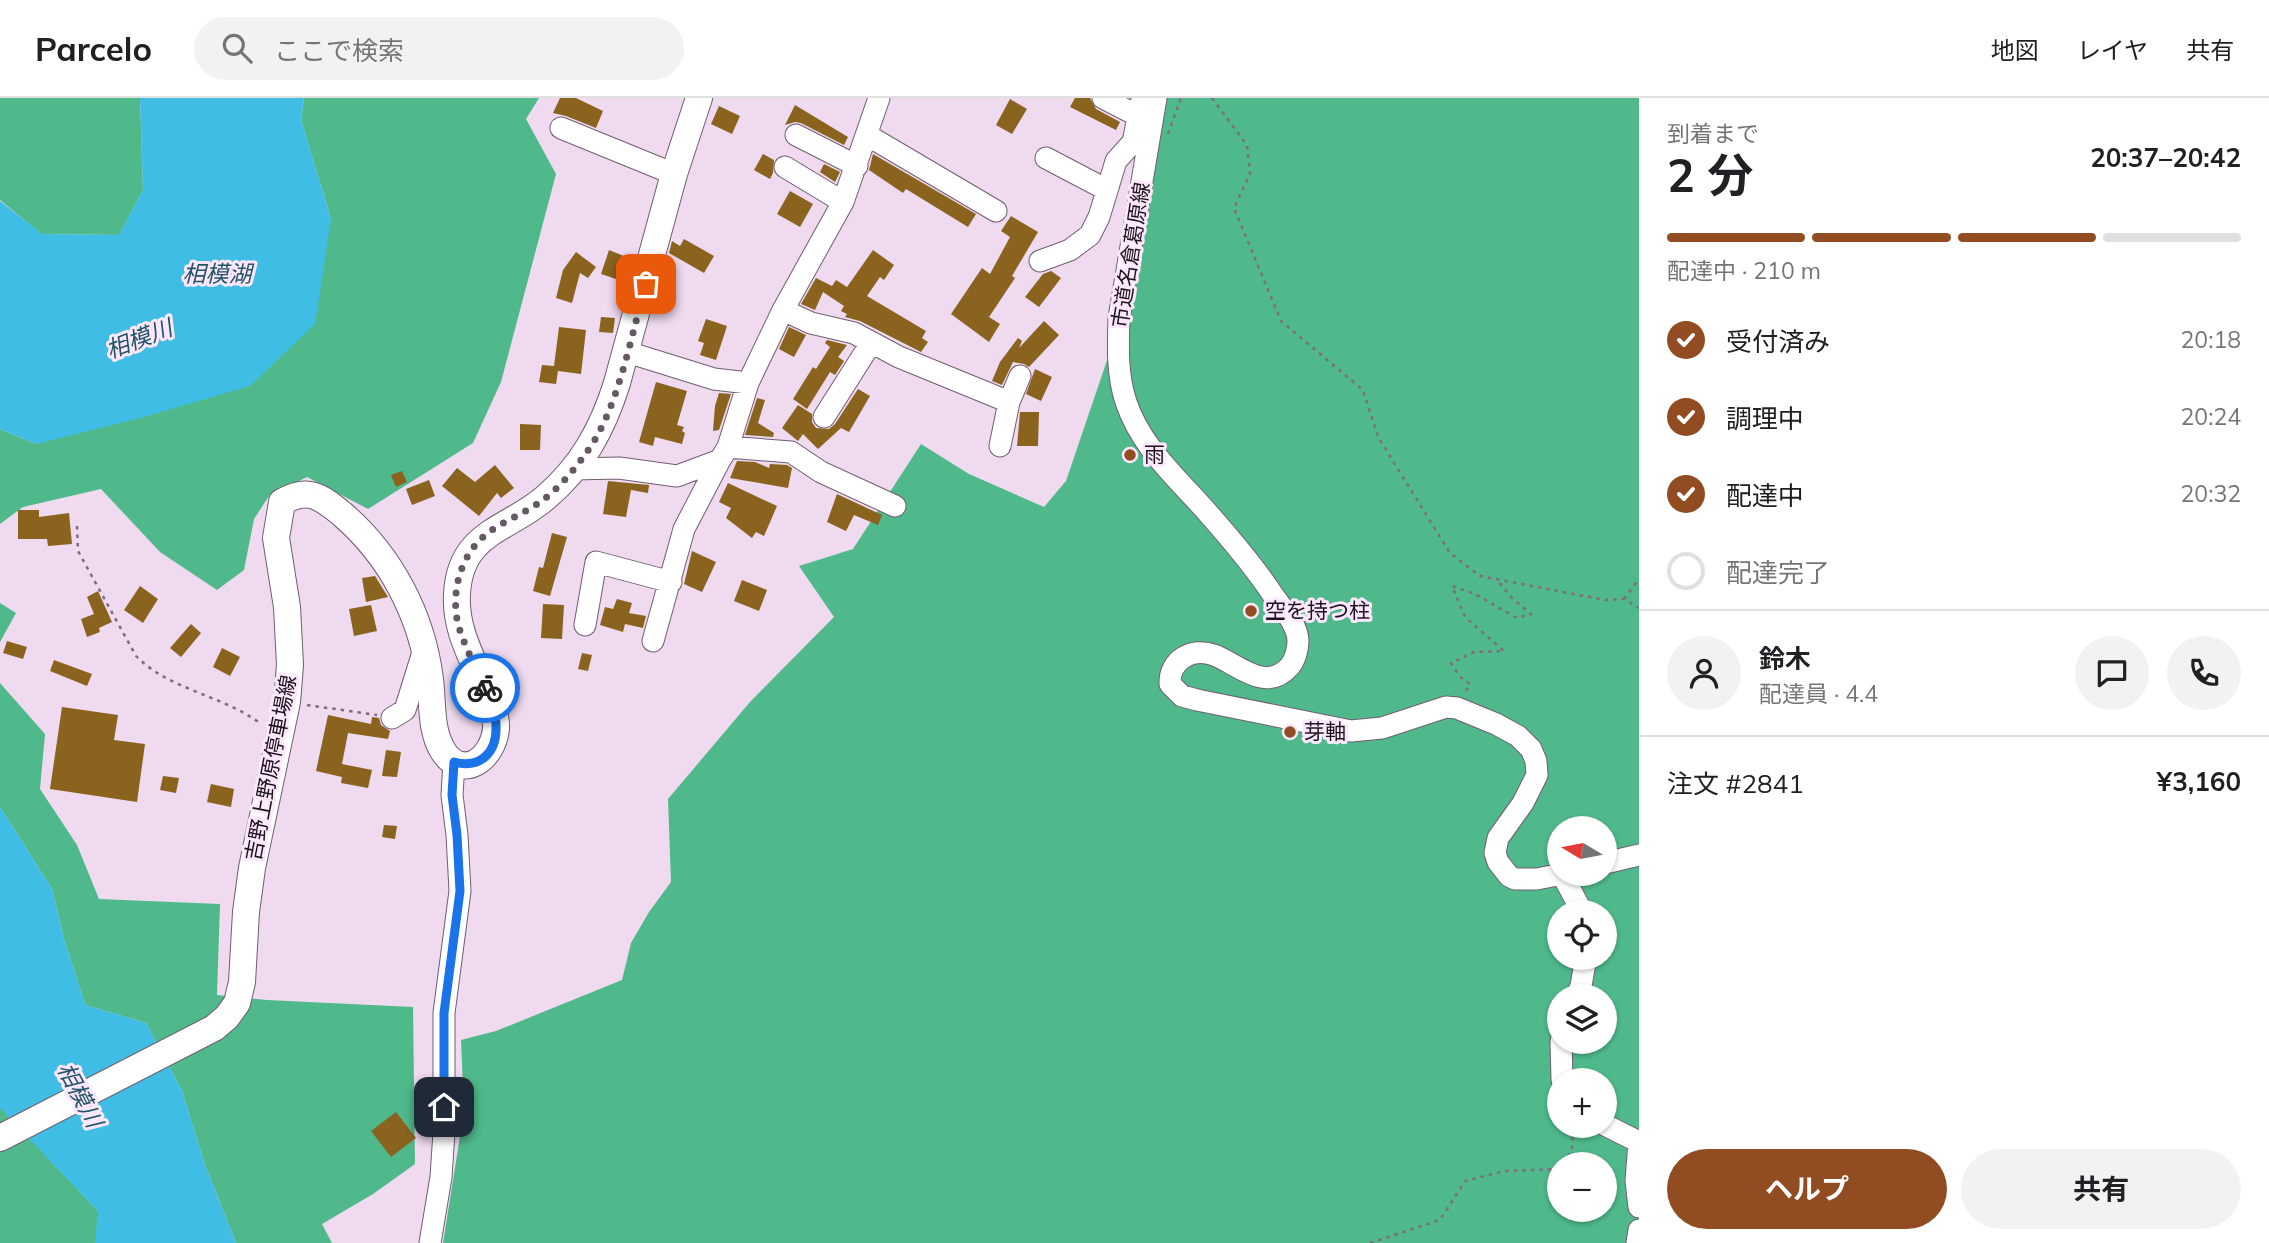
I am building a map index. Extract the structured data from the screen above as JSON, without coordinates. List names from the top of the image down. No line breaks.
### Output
{"streets":{"main road":["吉野上野原停車場線"],"street":["市道名倉葛原線"]},"water":["相模湖","相模川"],"places":["雨","空を持つ柱","芽軸"],"north":"left","page":{"header":"Parcelo","search":"ここで検索","nav":["地図","レイヤ","共有"],"heading":["2 分","到着まで","20:37–20:42"],"panel":["鈴木","配達員 · 4.4","注文 #2841","¥3,160"],"bar":"配達中 · 210 m","list":[["受付済み","20:18"],["調理中","20:24"],["配達中","20:32"],"配達完了"],"map_buttons":["+","−"],"buttons":["ヘルプ","共有"]}}
